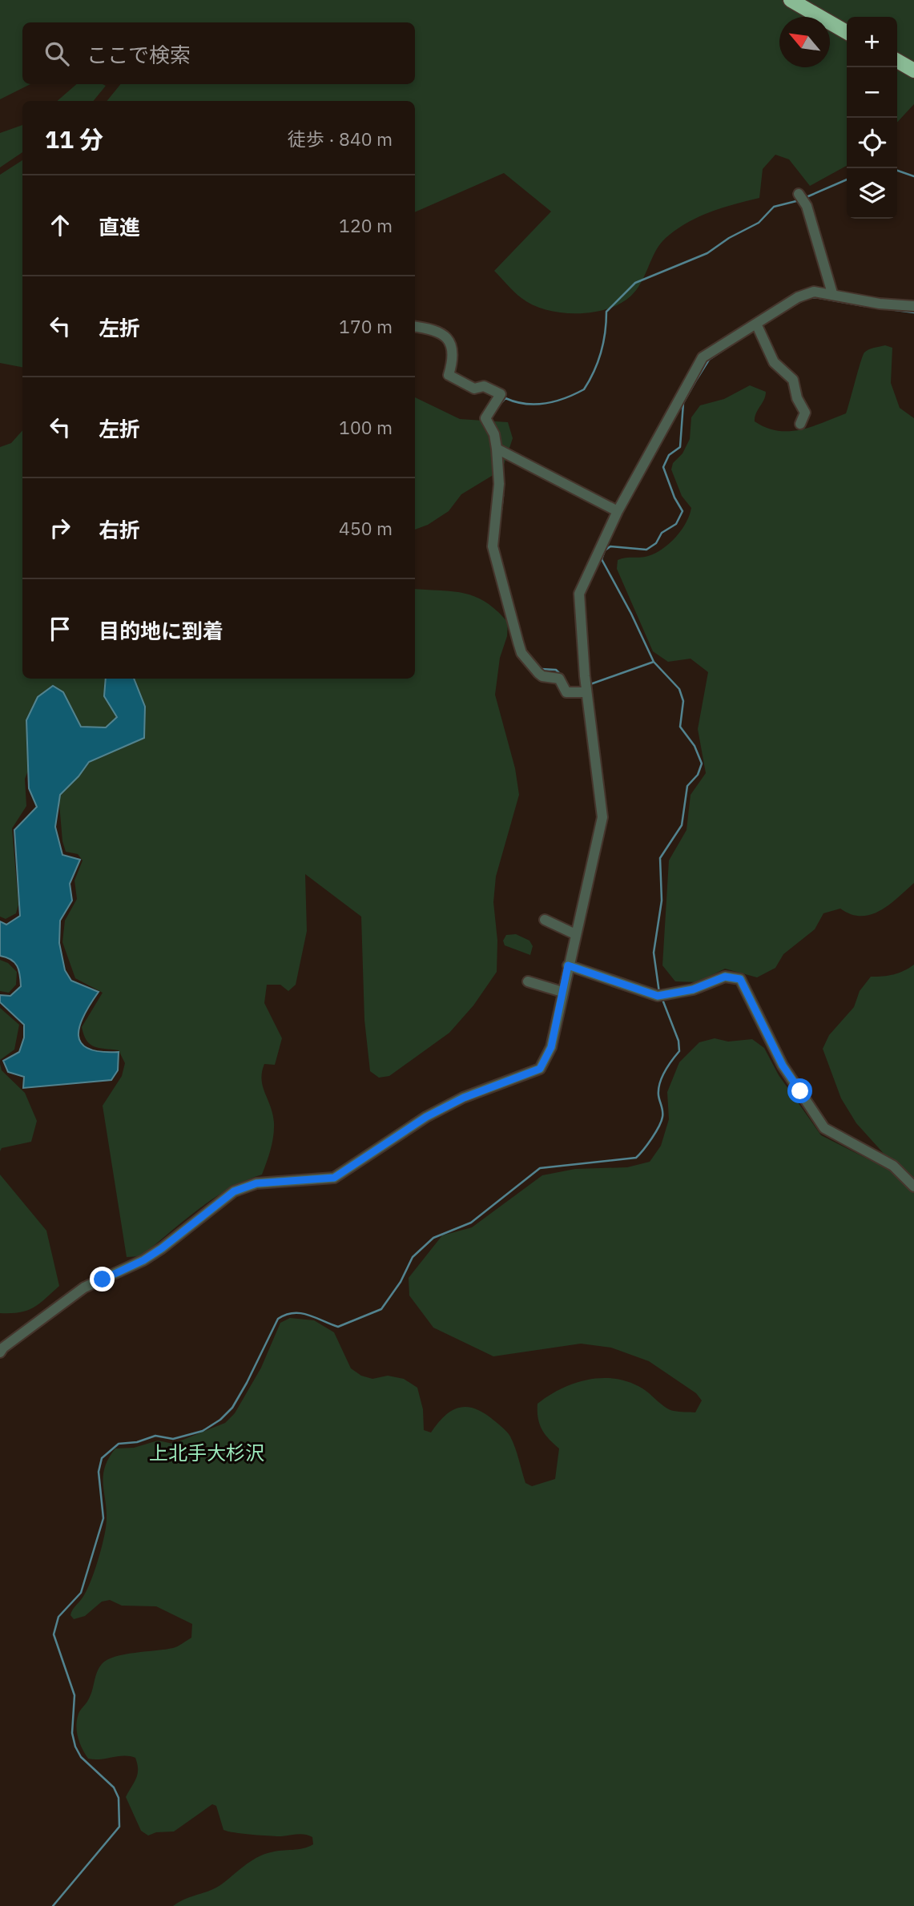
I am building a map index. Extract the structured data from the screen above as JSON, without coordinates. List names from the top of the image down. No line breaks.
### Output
{"districts":["上北手大杉沢"],"north":"top left","page":{"map_buttons":["+","−"],"search":"ここで検索","heading":["11 分","徒歩 · 840 m"],"list":[["直進","120 m"],["左折","170 m"],["左折","100 m"],["右折","450 m"],"目的地に到着"]}}
